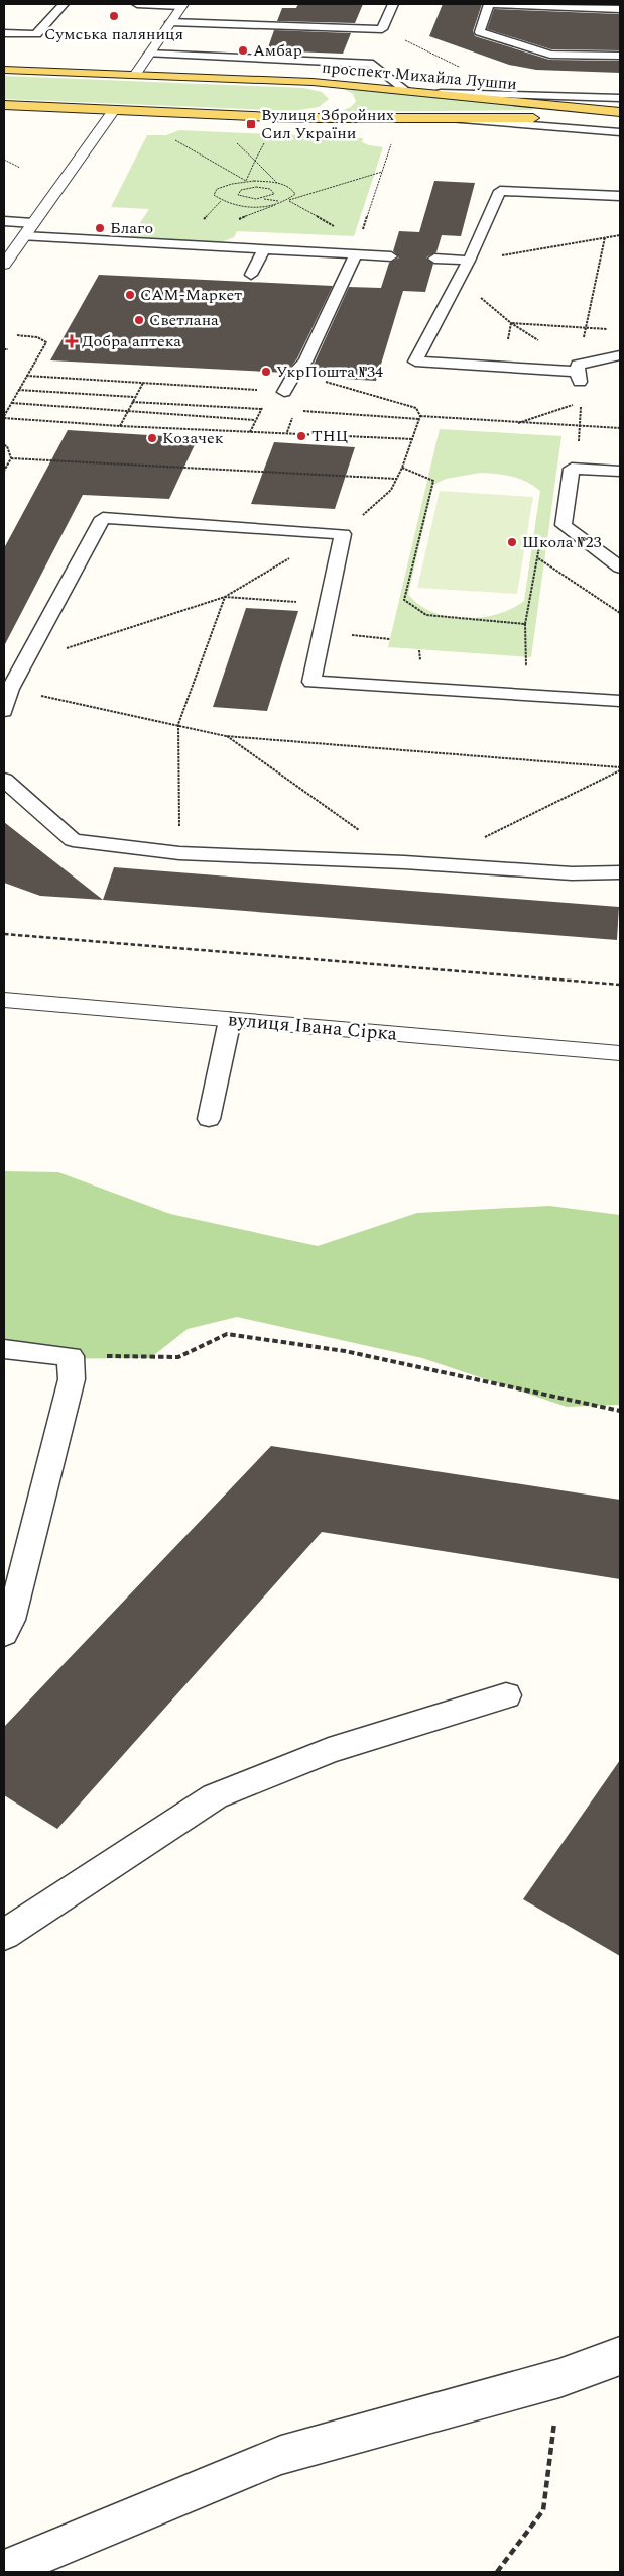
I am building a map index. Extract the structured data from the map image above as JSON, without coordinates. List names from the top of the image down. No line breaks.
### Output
{"streets":{"main road":["проспект Михайла Лушпи"],"street":["вулиця Івана Сірка"]},"places":{"other":["Сумська паляниця","Амбар","Благо","САМ-Маркет","Светлана","УкрПошта №34","ТНЦ","Козачек","Школа №23"],"transit":["Вулиця Збройних Сил України"],"health":["Добра аптека"]}}
